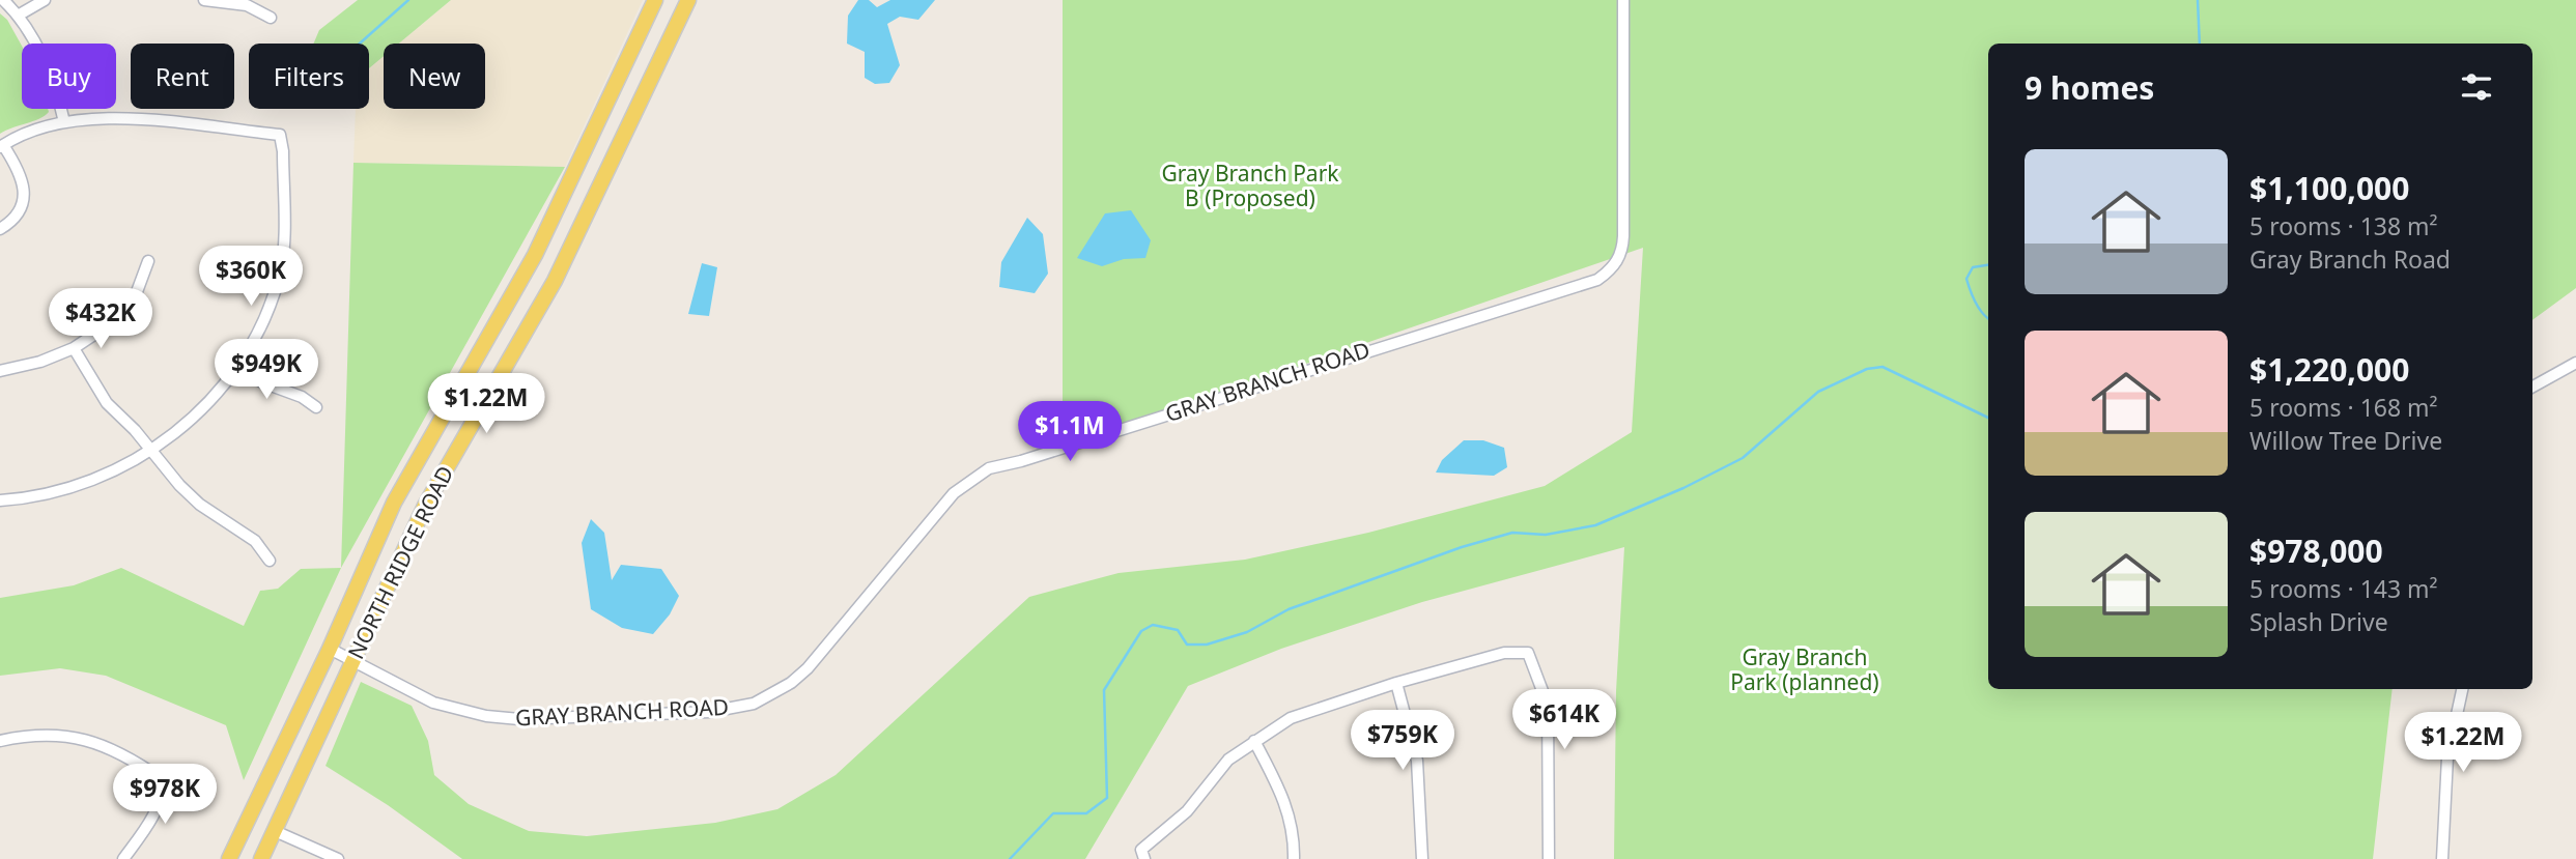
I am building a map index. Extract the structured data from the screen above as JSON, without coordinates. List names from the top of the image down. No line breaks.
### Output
{"streets":{"main road":["NORTH RIDGE ROAD"],"street":["GRAY BRANCH ROAD"]},"crossings":[["GRAY BRANCH ROAD","NORTH RIDGE ROAD"]],"parks":["Gray Branch Park B (Proposed)","Gray Branch Park (planned)"],"page":{"chip":["Buy","Rent","Filters","New"],"heading":"9 homes","list":[{"name":"$1,100,000","note":"5 rooms · 138 m² · Gray Branch Road"},{"name":"$1,220,000","note":"5 rooms · 168 m² · Willow Tree Drive"},{"name":"$978,000","note":"5 rooms · 143 m² · Splash Drive"}],"price":["$360K","$432K","$949K","$1.22M","$1.1M","$614K","$759K","$1.22M","$978K"]}}
